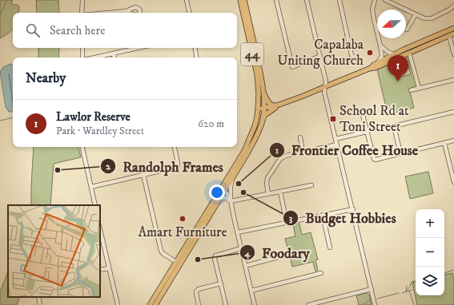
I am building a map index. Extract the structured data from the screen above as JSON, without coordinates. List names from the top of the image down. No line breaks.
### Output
{"streets":{"main road":["44"]},"places":{"other":["Capalaba Uniting Church","Randolph Frames","Frontier Coffee House","Budget Hobbies","Amart Furniture","Foodary"],"transit":["School Rd at Toni Street"]},"north":"left","page":{"search":"Search here","pins":"1","heading":"Nearby","list":[{"mark":"1","name":"Lawlor Reserve","note":"Park · Wardley Street","value":"620 m"}],"map_buttons":["+","−"]}}
